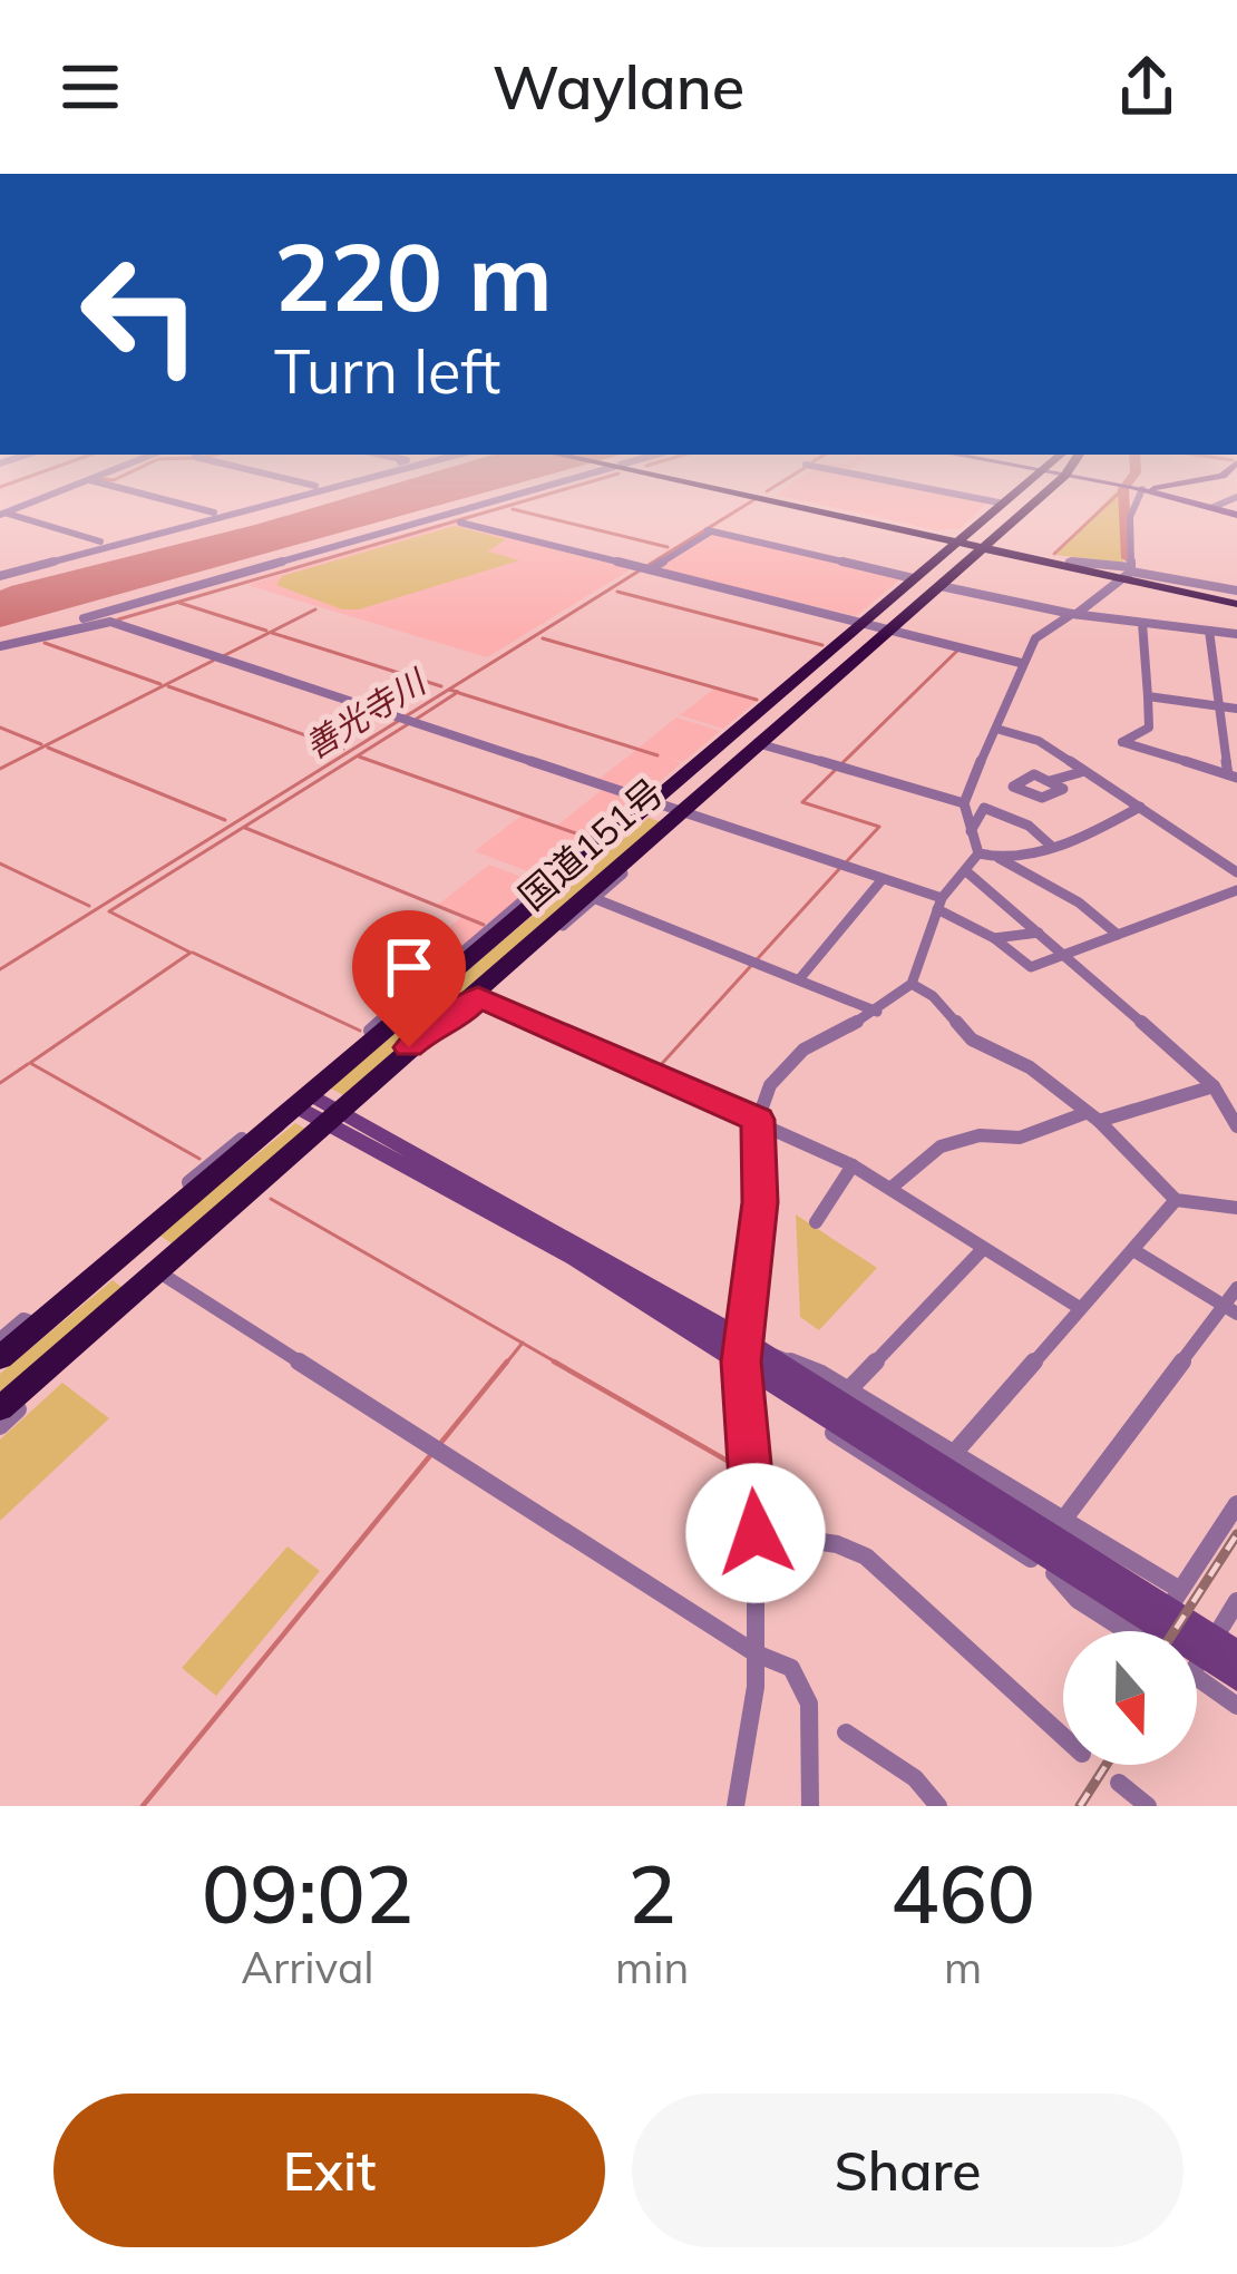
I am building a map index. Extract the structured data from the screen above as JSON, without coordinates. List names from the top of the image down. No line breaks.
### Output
{"streets":{"highway":["国道151号"]},"water":["善光寺川"],"north":"bottom","page":{"header":"Waylane","turn":["220 m","Turn left"],"eta":["09:02","Arrival","2","min","460","m"],"buttons":["Exit","Share"]}}
